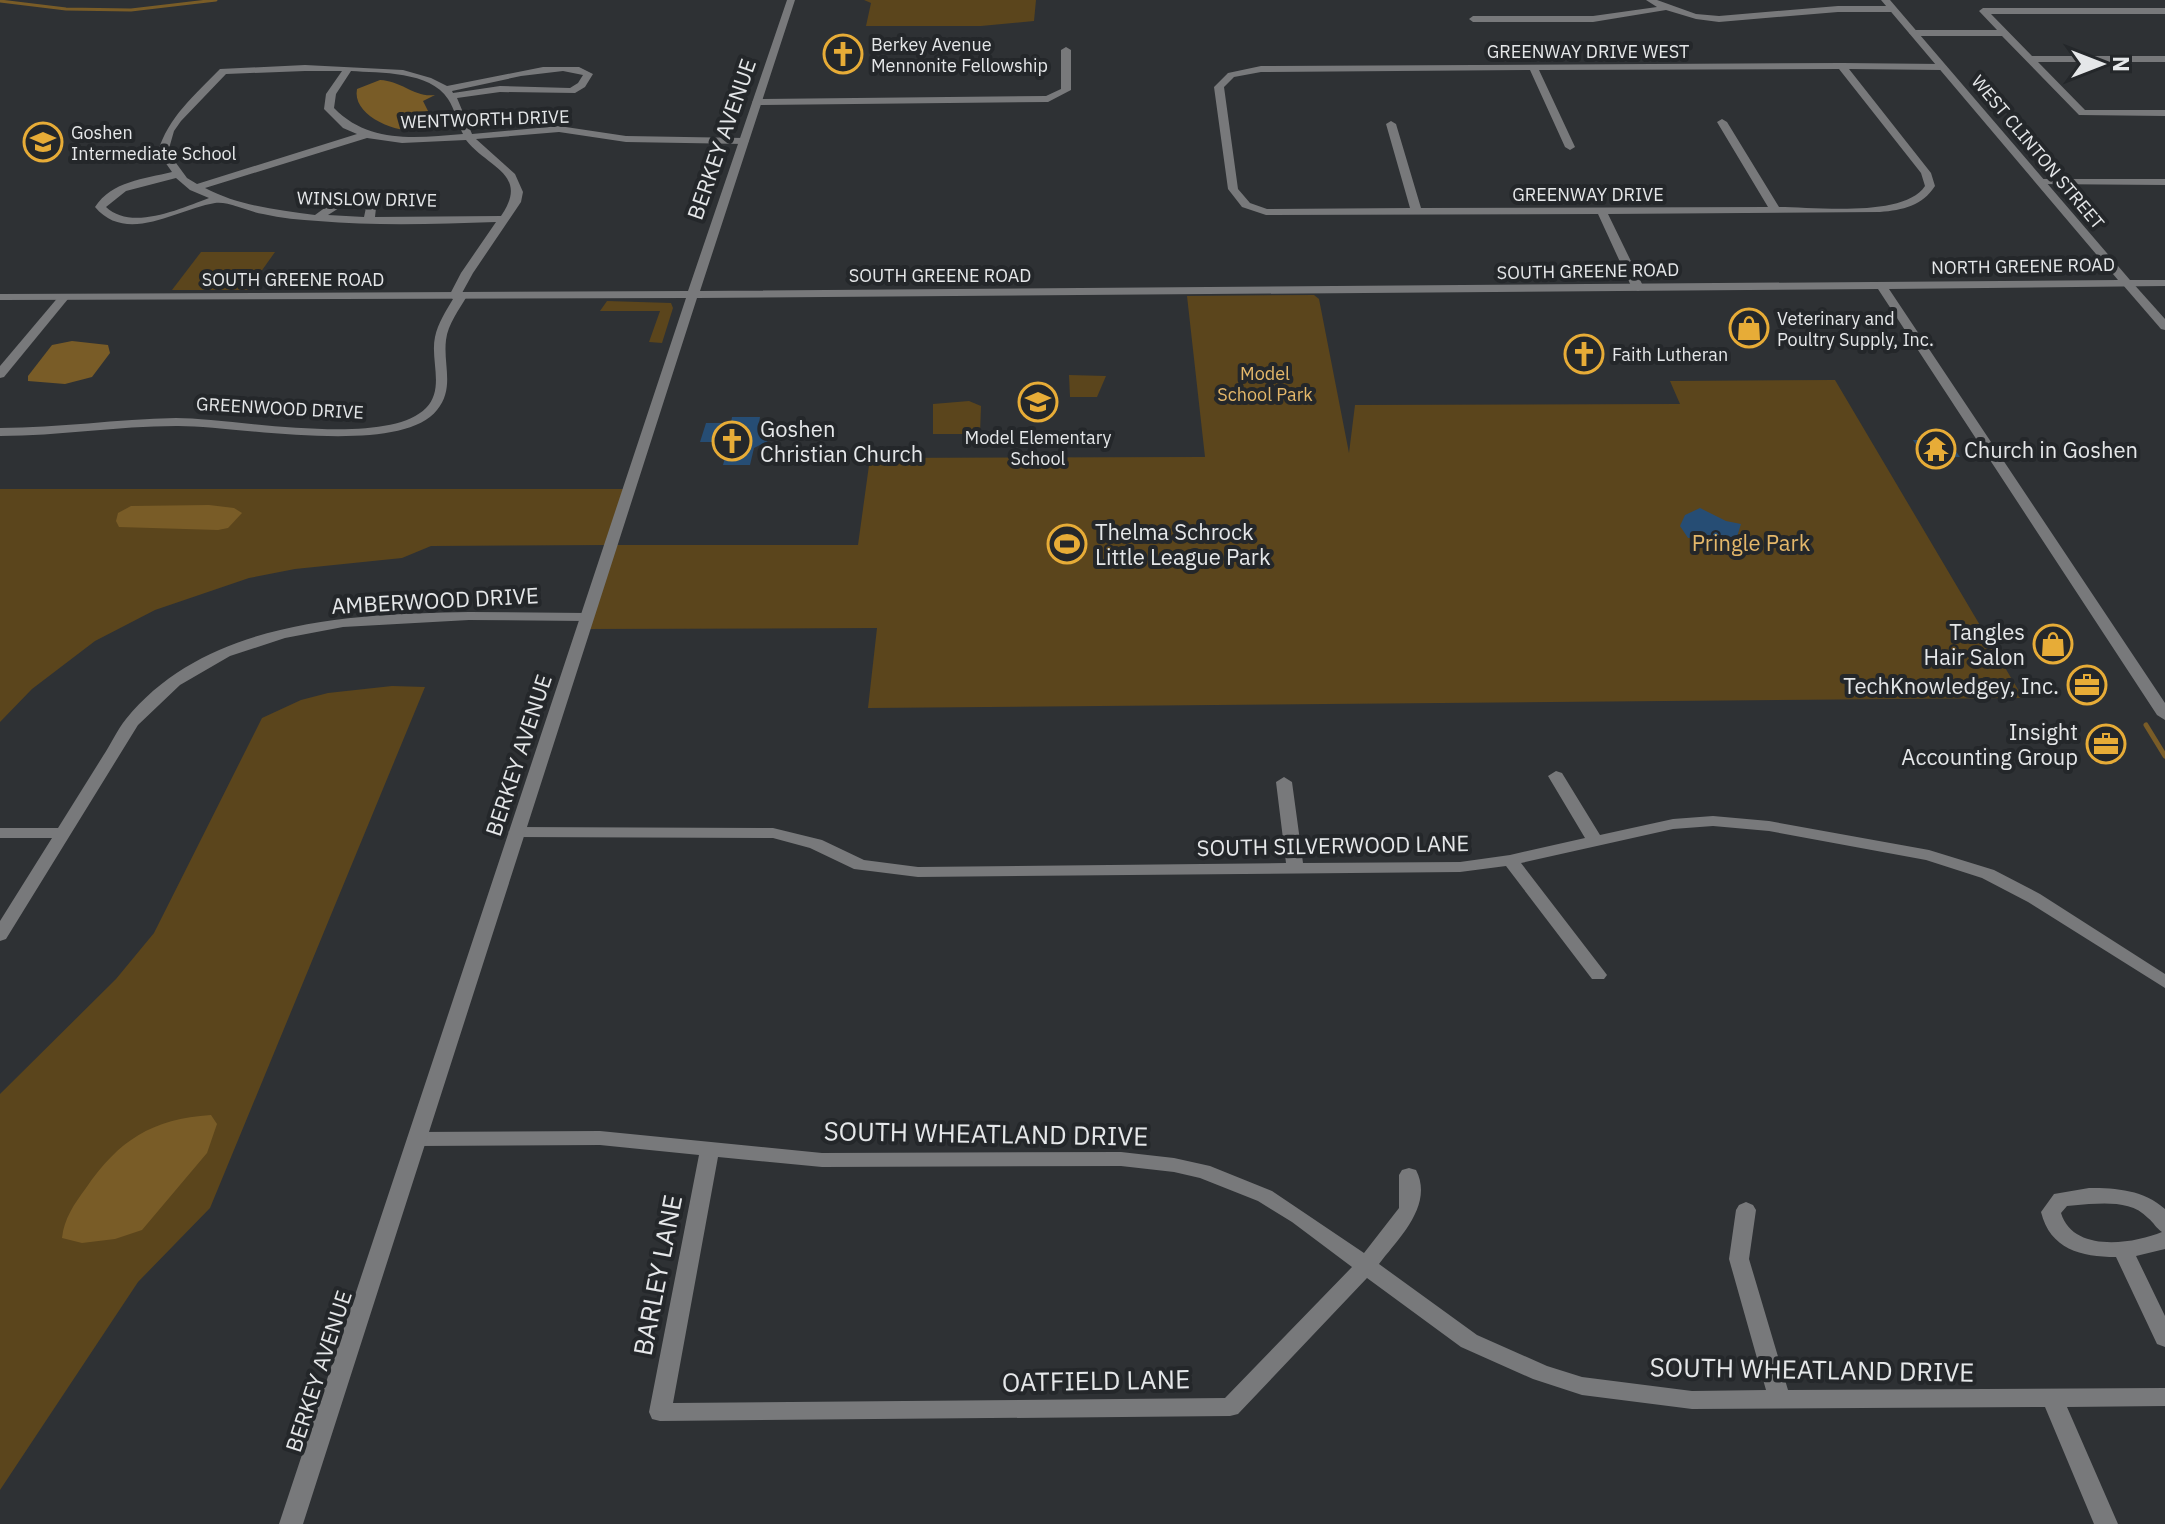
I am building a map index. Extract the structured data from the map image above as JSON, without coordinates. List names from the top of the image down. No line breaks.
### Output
{"streets":{"street":["GREENWAY DRIVE WEST","WENTWORTH DRIVE","BERKEY AVENUE","WEST CLINTON STREET","GREENWAY DRIVE","WINSLOW DRIVE","NORTH GREENE ROAD","SOUTH GREENE ROAD","GREENWOOD DRIVE","AMBERWOOD DRIVE","SOUTH SILVERWOOD LANE","SOUTH WHEATLAND DRIVE","BARLEY LANE","OATFIELD LANE"]},"crossings":[["GREENWAY DRIVE WEST","WEST CLINTON STREET"],["GREENWAY DRIVE WEST","GREENWAY DRIVE"],["WENTWORTH DRIVE","BERKEY AVENUE"],["WENTWORTH DRIVE","GREENWOOD DRIVE"],["BERKEY AVENUE","SOUTH GREENE ROAD"],["BERKEY AVENUE","AMBERWOOD DRIVE"],["BERKEY AVENUE","SOUTH SILVERWOOD LANE"],["BERKEY AVENUE","SOUTH WHEATLAND DRIVE"],["WEST CLINTON STREET","NORTH GREENE ROAD"],["WINSLOW DRIVE","GREENWOOD DRIVE"],["NORTH GREENE ROAD","SOUTH GREENE ROAD"],["SOUTH GREENE ROAD","GREENWOOD DRIVE"],["SOUTH WHEATLAND DRIVE","BARLEY LANE"],["SOUTH WHEATLAND DRIVE","OATFIELD LANE"],["BARLEY LANE","OATFIELD LANE"]],"parks":["Model School Park","Pringle Park"],"places":{"church":["Berkey Avenue Mennonite Fellowship","Faith Lutheran","Goshen Christian Church"],"school or university":["Goshen Intermediate School","Model Elementary School"],"shop":["Veterinary and Poultry Supply, Inc.","Tangles Hair Salon"],"temple":["Church in Goshen"],"sports":["Thelma Schrock Little League Park"],"office":["TechKnowledgey, Inc.","Insight Accounting Group"]},"north":"right"}
